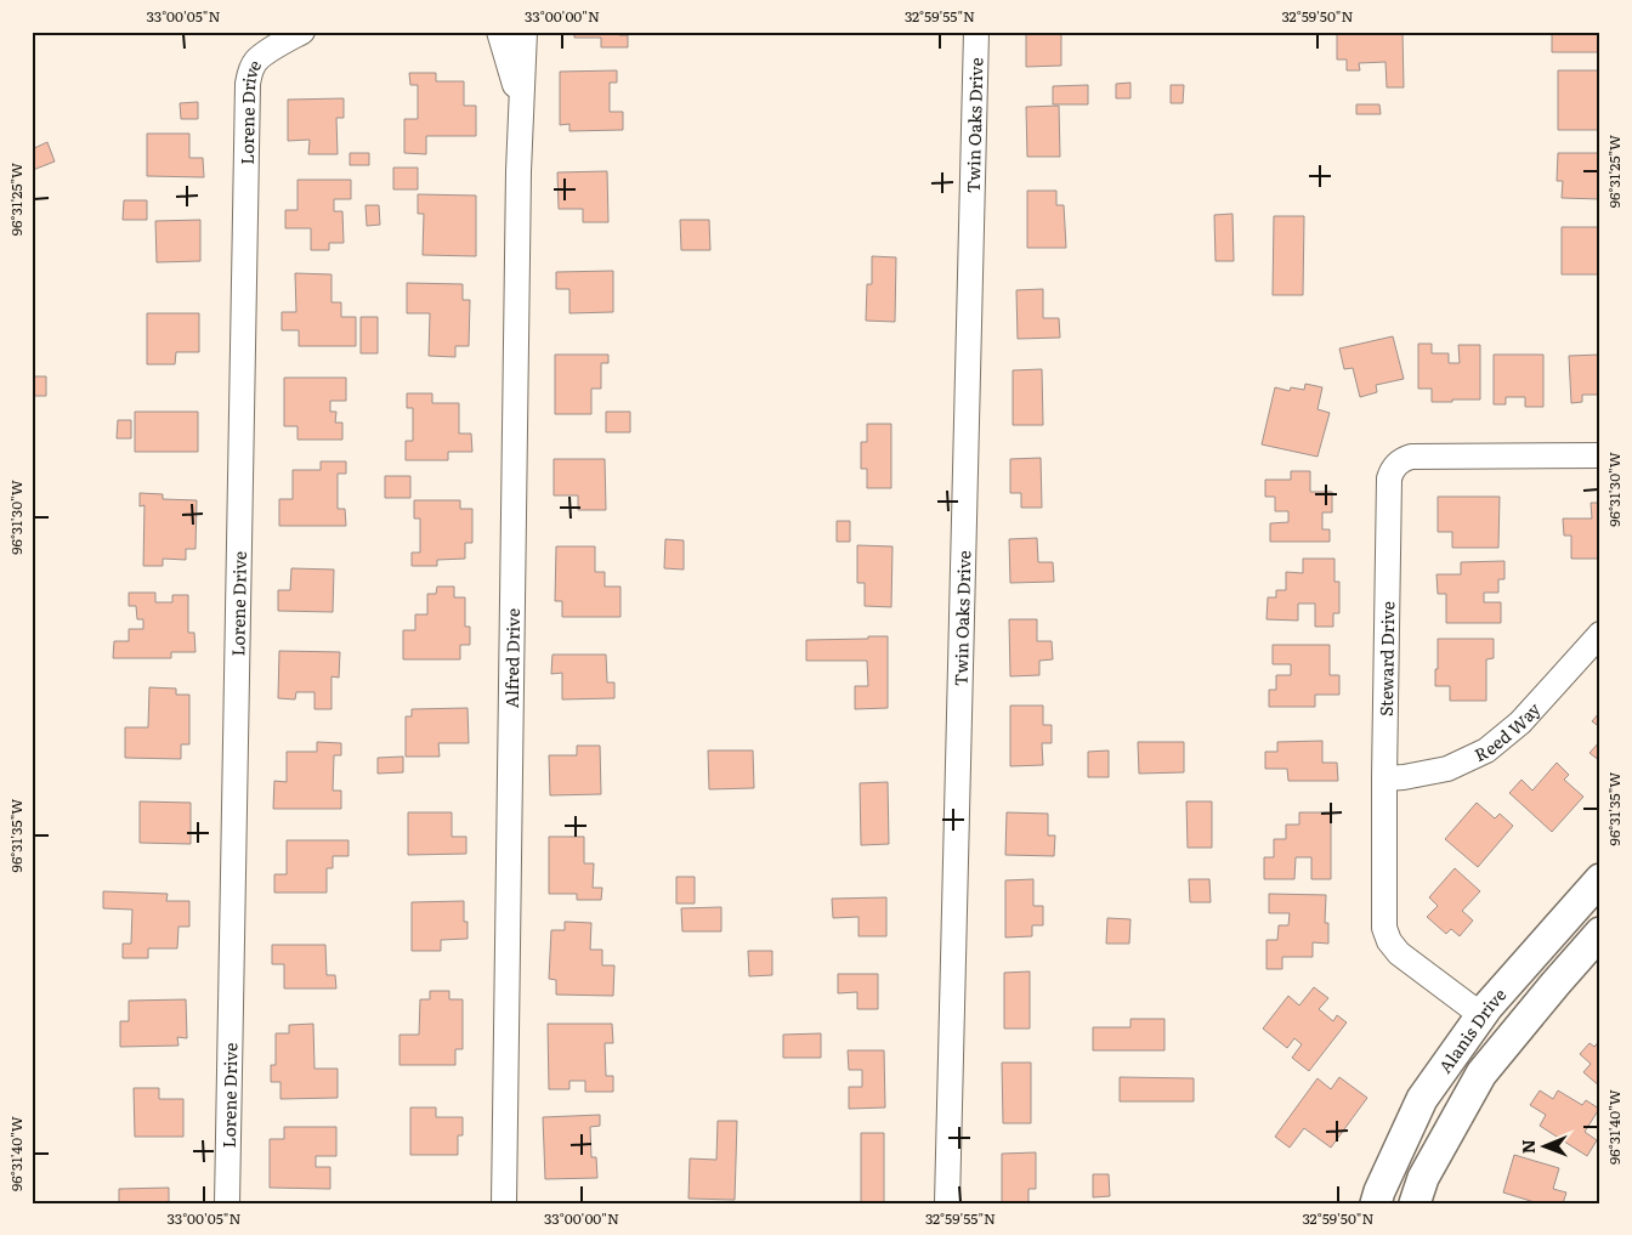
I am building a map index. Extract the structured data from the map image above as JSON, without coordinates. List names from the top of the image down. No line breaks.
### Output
{"streets":{"main road":["Alanis Drive"],"street":["Lorene Drive","Twin Oaks Drive","Alfred Drive","Steward Drive","Reed Way"]},"crossings":[["Steward Drive","Reed Way"],["Steward Drive","Alanis Drive"]],"north":"left","coordinates":["33°00'05\"N","33°00'00\"N","32°59'55\"N","32°59'50\"N","96°31'25\"W","96°31'30\"W","96°31'35\"W","96°31'40\"W"]}
